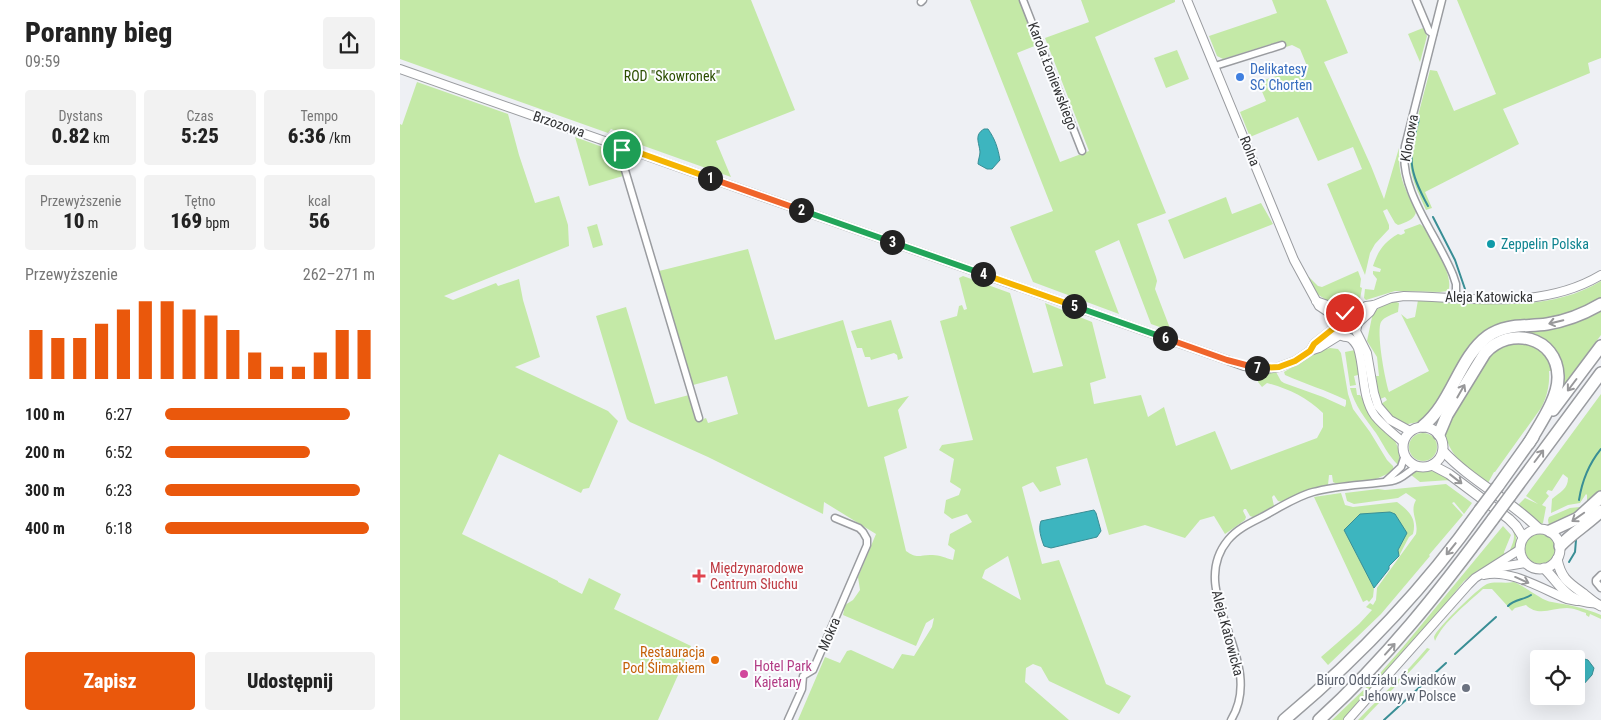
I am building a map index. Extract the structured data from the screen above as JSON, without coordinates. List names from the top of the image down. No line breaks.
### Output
{"streets":{"street":["Karola Łoniewskiego","Brzozowa","Klonowa","Rolna","Aleja Katowicka","Mokra"]},"crossings":[["Brzozowa","Rolna"],["Brzozowa","Aleja Katowicka"],["Klonowa","Aleja Katowicka"],["Rolna","Aleja Katowicka"]],"parks":["ROD \"Skowronek\""],"places":{"other":["Delikatesy SC Chorten","Zeppelin Polska","Restauracja Pod Ślimakiem","Hotel Park Kajetany","Biuro Oddziału Świadków Jehowy w Polsce"],"health":["Międzynarodowe Centrum Słuchu"]},"page":{"heading":["Poranny bieg","09:59"],"stats":[["Dystans","0.82 km"],["Czas","5:25"],["Tempo","6:36 /km"],["Przewyższenie","10 m"],["Tętno","169 bpm"],["kcal","56"]],"pins":["1","2","3","4","5","6","7"],"chart":["Przewyższenie","262–271 m"],"list":[{"name":"100 m","note":"6:27"},{"name":"200 m","note":"6:52"},{"name":"300 m","note":"6:23"},{"name":"400 m","note":"6:18"}],"buttons":["Zapisz","Udostępnij"]}}
